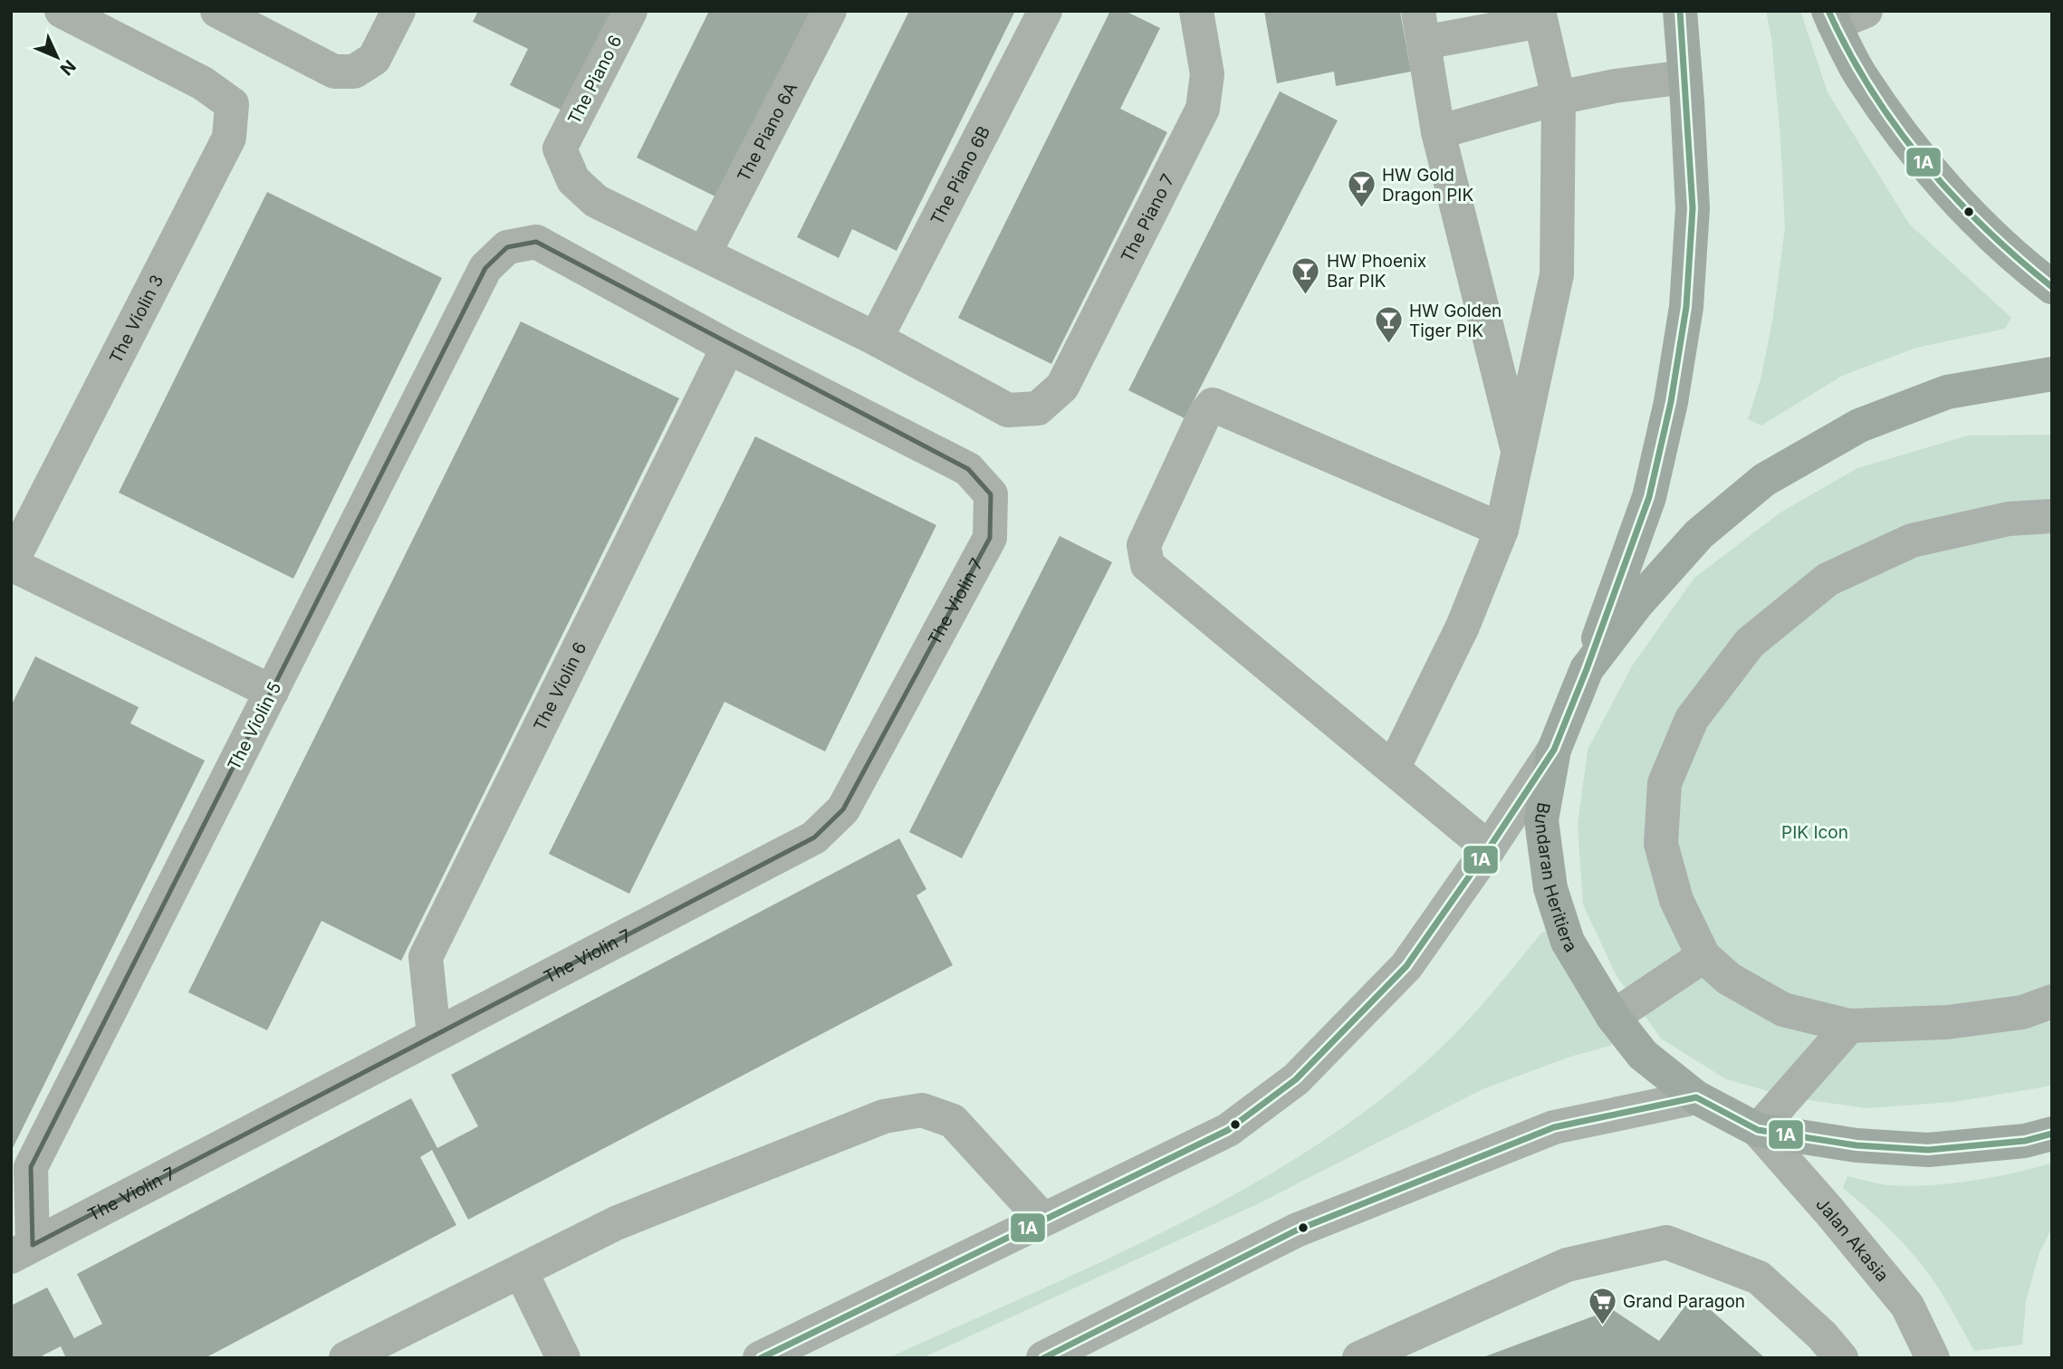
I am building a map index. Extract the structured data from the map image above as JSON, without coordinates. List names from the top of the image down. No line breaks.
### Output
{"streets":{"main road":["Bundaran Heritiera"],"street":["The Piano 6","The Piano 6A","The Piano 6B","The Piano 7","The Violin 3","The Violin 7","The Violin 6","The Violin 5","Jalan Akasia"]},"crossings":[["The Piano 6","The Piano 6A"],["The Piano 6B","The Piano 7"],["The Violin 7","The Violin 6"],["The Violin 7","The Violin 5"],["The Violin 6","The Violin 5"],["Bundaran Heritiera","Jalan Akasia"]],"parks":["PIK Icon"],"places":{"bar":["HW Gold Dragon PIK","HW Phoenix Bar PIK","HW Golden Tiger PIK"],"supermarket":["Grand Paragon"]},"lines":["transit line 1A"],"north":"bottom right"}
